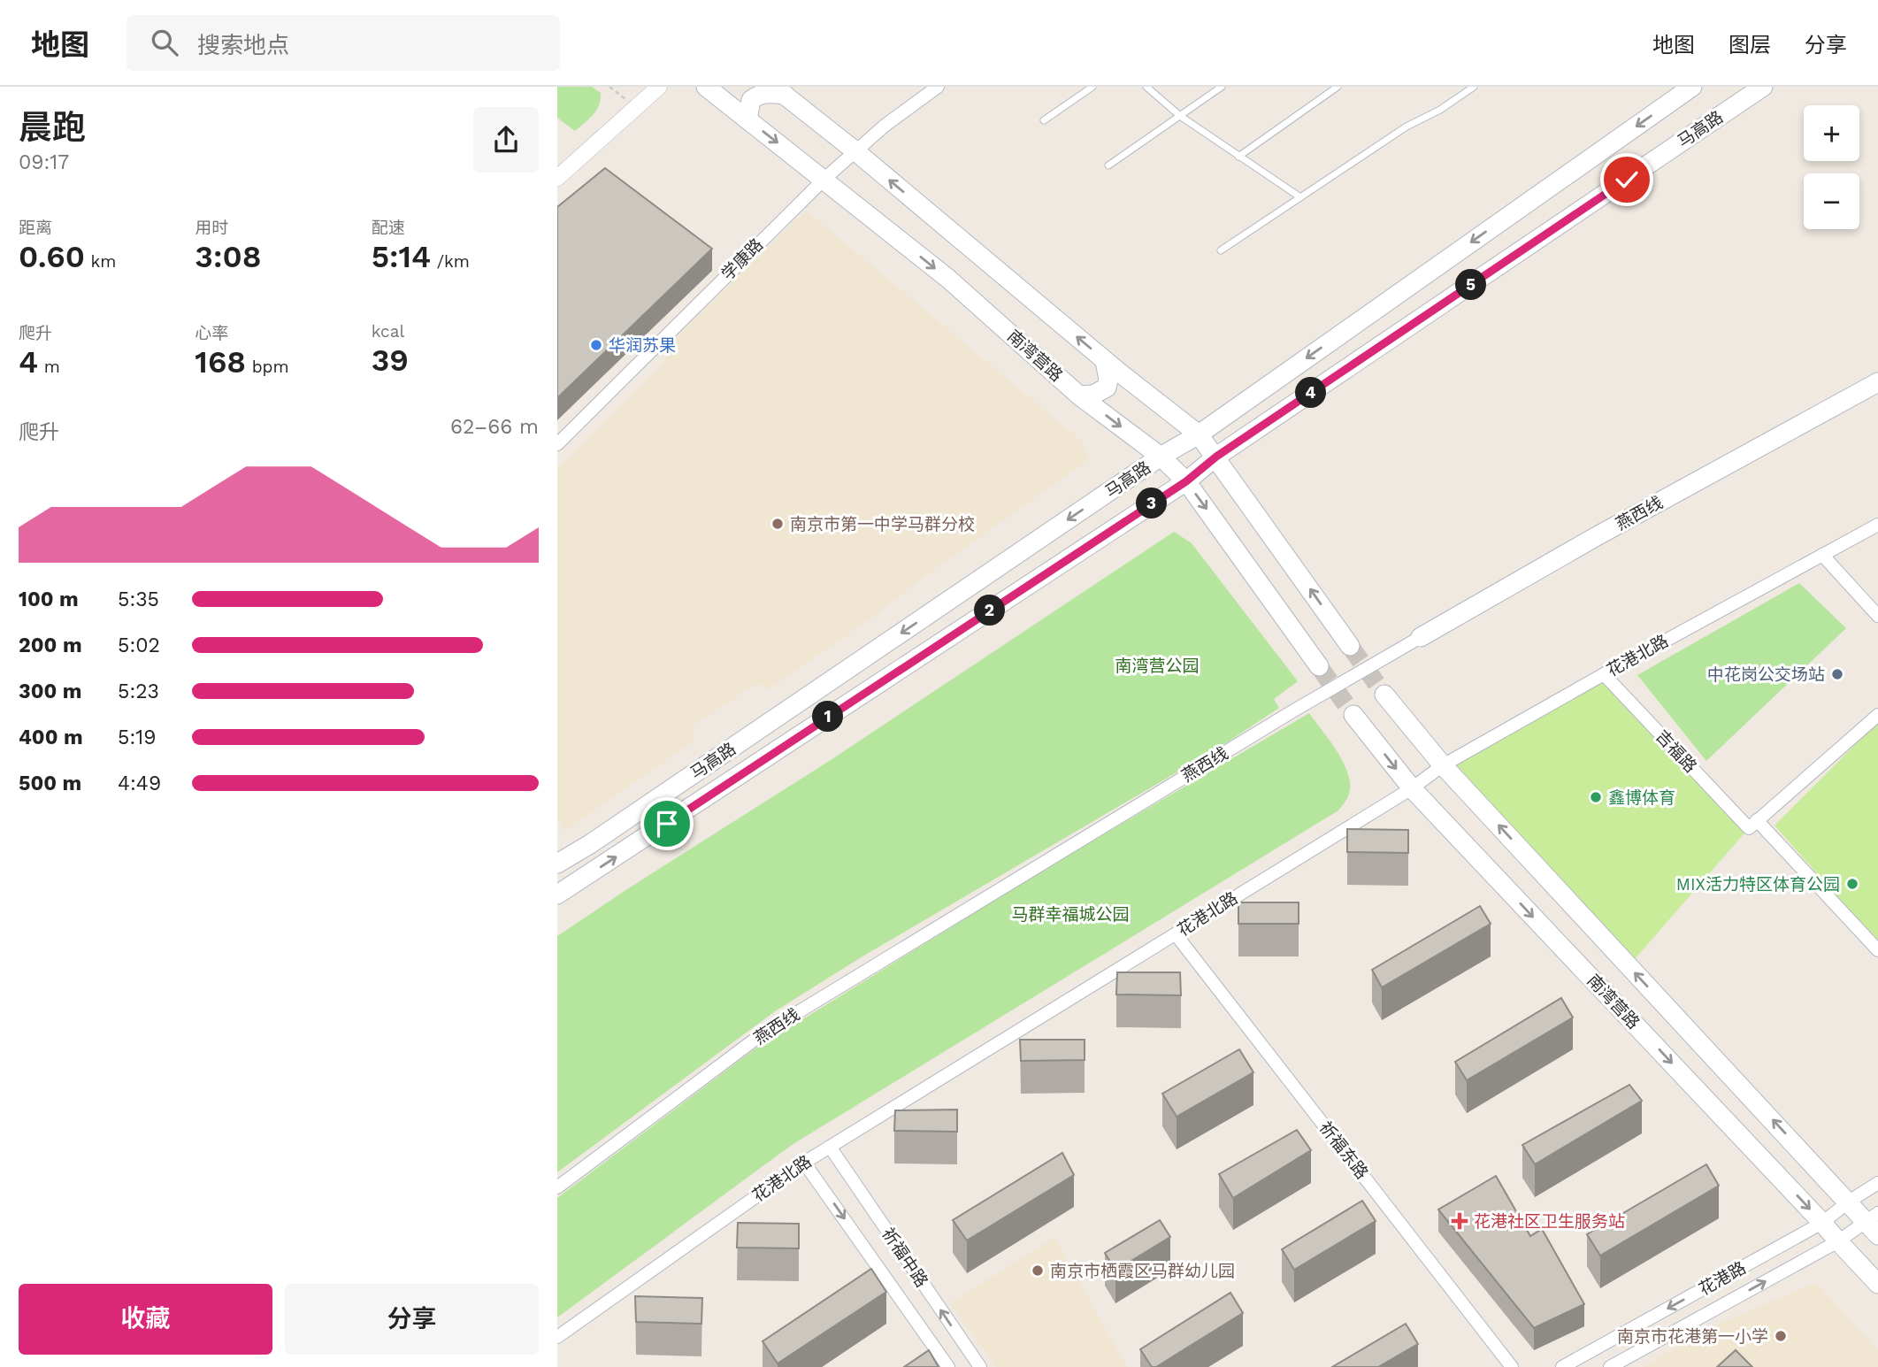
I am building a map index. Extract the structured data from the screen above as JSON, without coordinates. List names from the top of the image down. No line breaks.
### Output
{"streets":{"main road":["马高路","南湾营路","燕西线"],"street":["学康路","花港北路","吉福路","祈福东路","祈福中路","花港路"]},"crossings":[["马高路","南湾营路"],["学康路","南湾营路"],["南湾营路","花港北路"],["南湾营路","花港路"],["花港北路","吉福路"],["花港北路","祈福东路"],["花港北路","祈福中路"]],"parks":["南湾营公园","马群幸福城公园"],"places":{"other":["华润苏果","南京市第一中学马群分校","中花岗公交场站","鑫博体育","MIX活力特区体育公园","南京市栖霞区马群幼儿园","南京市花港第一小学"],"health":["花港社区卫生服务站"]},"page":{"header":"地图","search":"搜索地点","nav":["地图","图层","分享"],"heading":["晨跑","09:17"],"map_buttons":["+","−"],"stats":[["距离","0.60 km"],["用时","3:08"],["配速","5:14 /km"],["爬升","4 m"],["心率","168 bpm"],["kcal","39"]],"pins":["5","4","3","2","1"],"chart":["爬升","62–66 m"],"list":[{"name":"100 m","note":"5:35"},{"name":"200 m","note":"5:02"},{"name":"300 m","note":"5:23"},{"name":"400 m","note":"5:19"},{"name":"500 m","note":"4:49"}],"buttons":["收藏","分享"]}}
